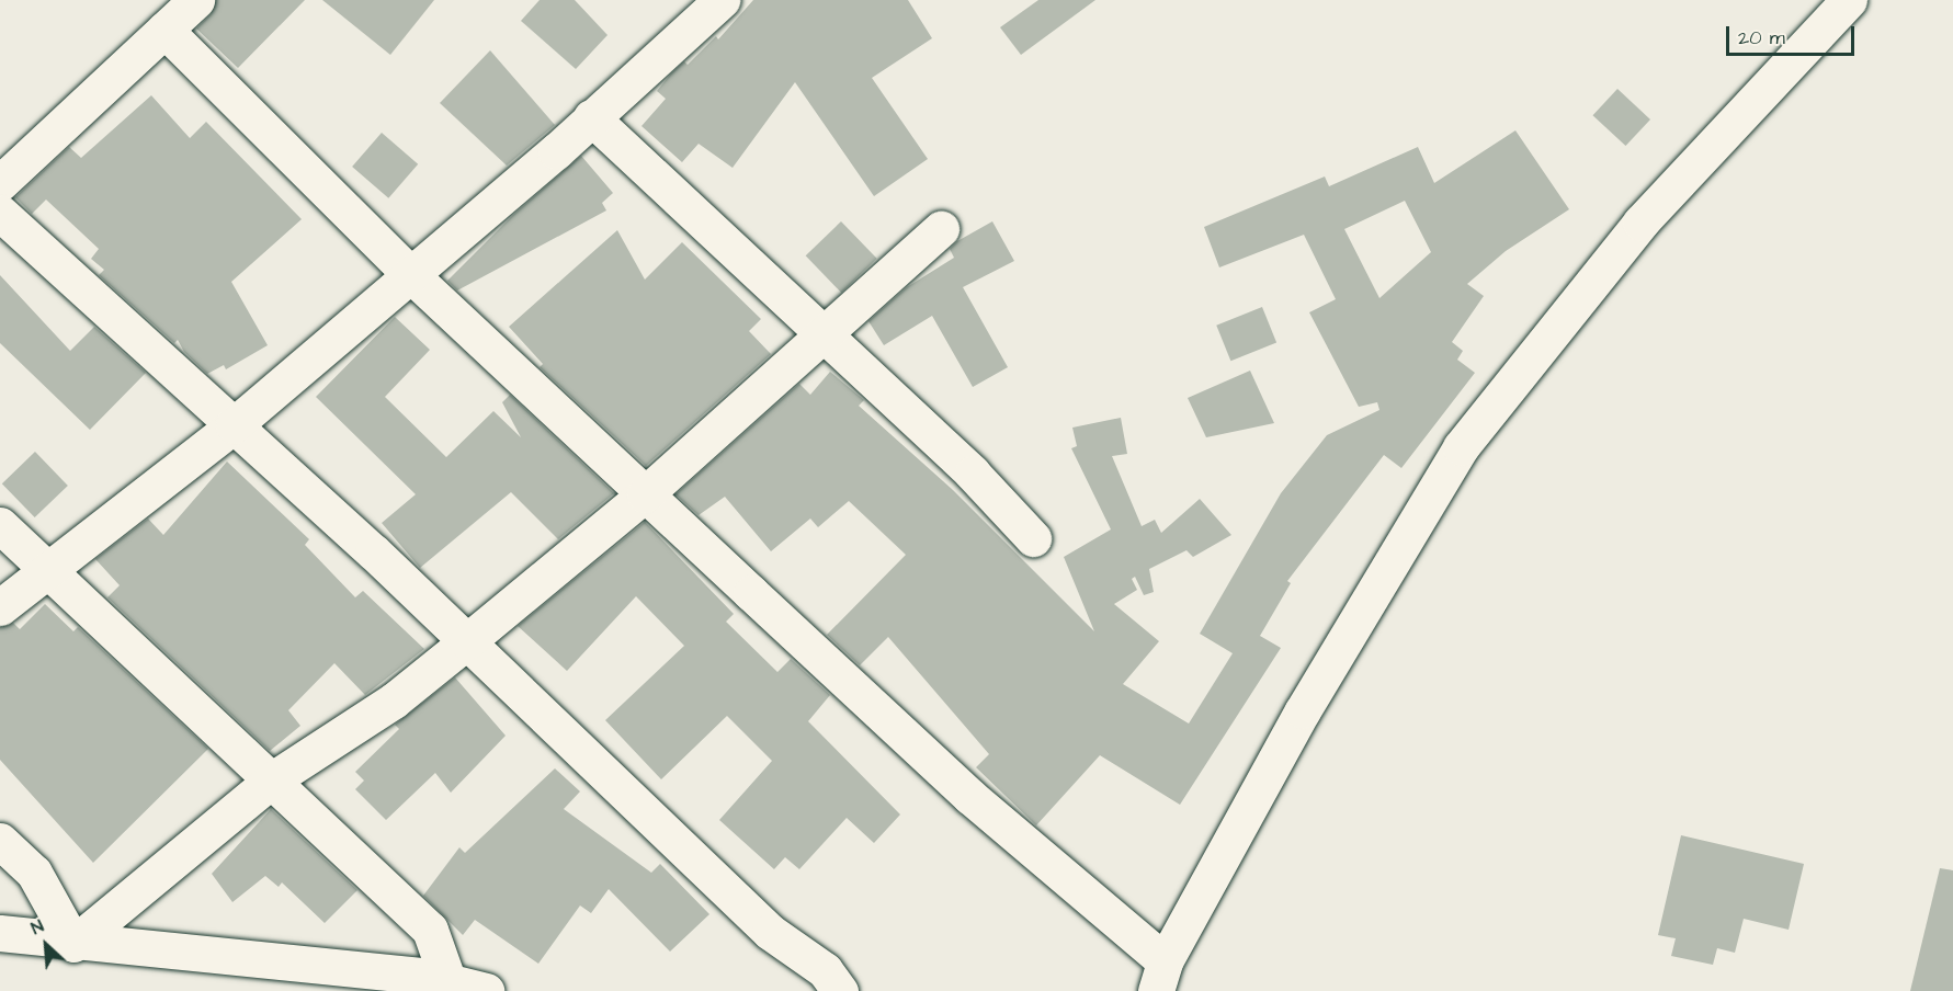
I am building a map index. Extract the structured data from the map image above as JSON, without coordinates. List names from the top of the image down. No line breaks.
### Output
{"scale_bar":"20 m","north":"top left"}
